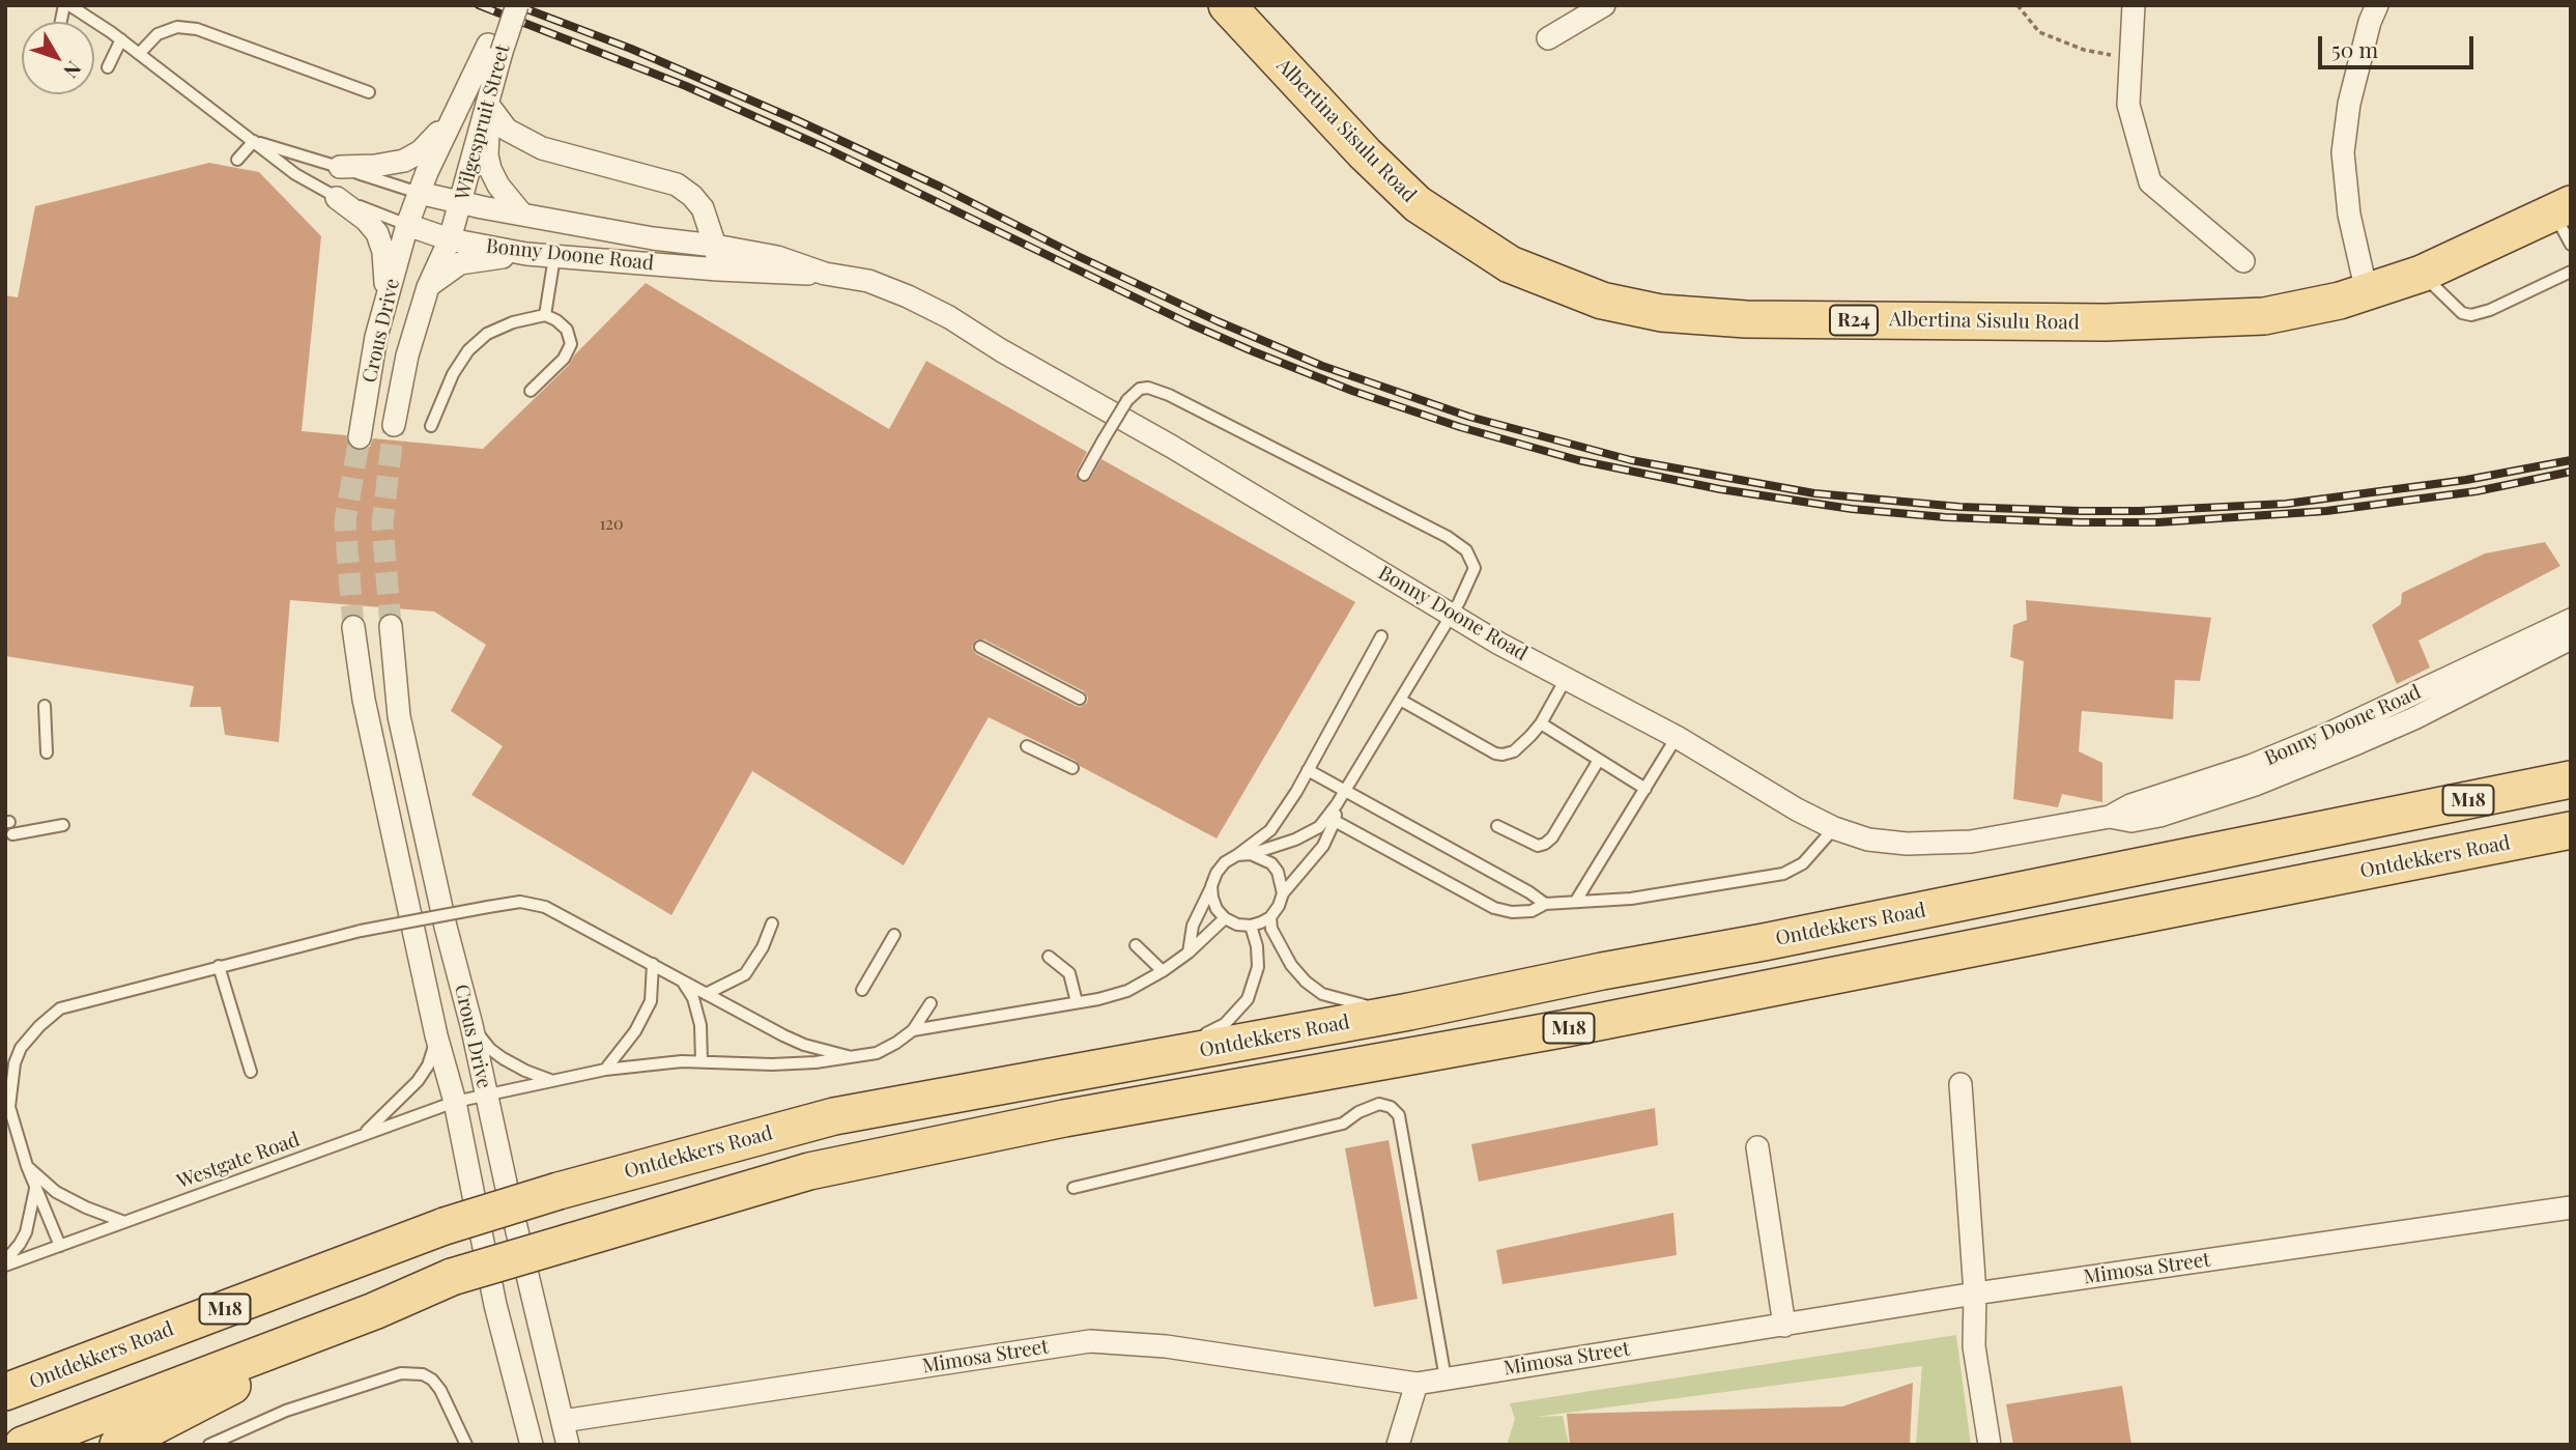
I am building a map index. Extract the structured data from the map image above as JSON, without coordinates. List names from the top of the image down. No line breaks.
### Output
{"streets":{"main road":["Albertina Sisulu Road","R24","M18","Ontdekkers Road"],"street":["Wilgespruit Street","Bonny Doone Road","Crous Drive","Mimosa Street"],"lane":["Westgate Road"]},"crossings":[["Wilgespruit Street","Bonny Doone Road"],["Wilgespruit Street","Crous Drive"],["Bonny Doone Road","Crous Drive"],["Crous Drive","Westgate Road"],["Crous Drive","Mimosa Street"]],"house_numbers":["120"],"scale_bar":"50 m","north":"bottom right"}
